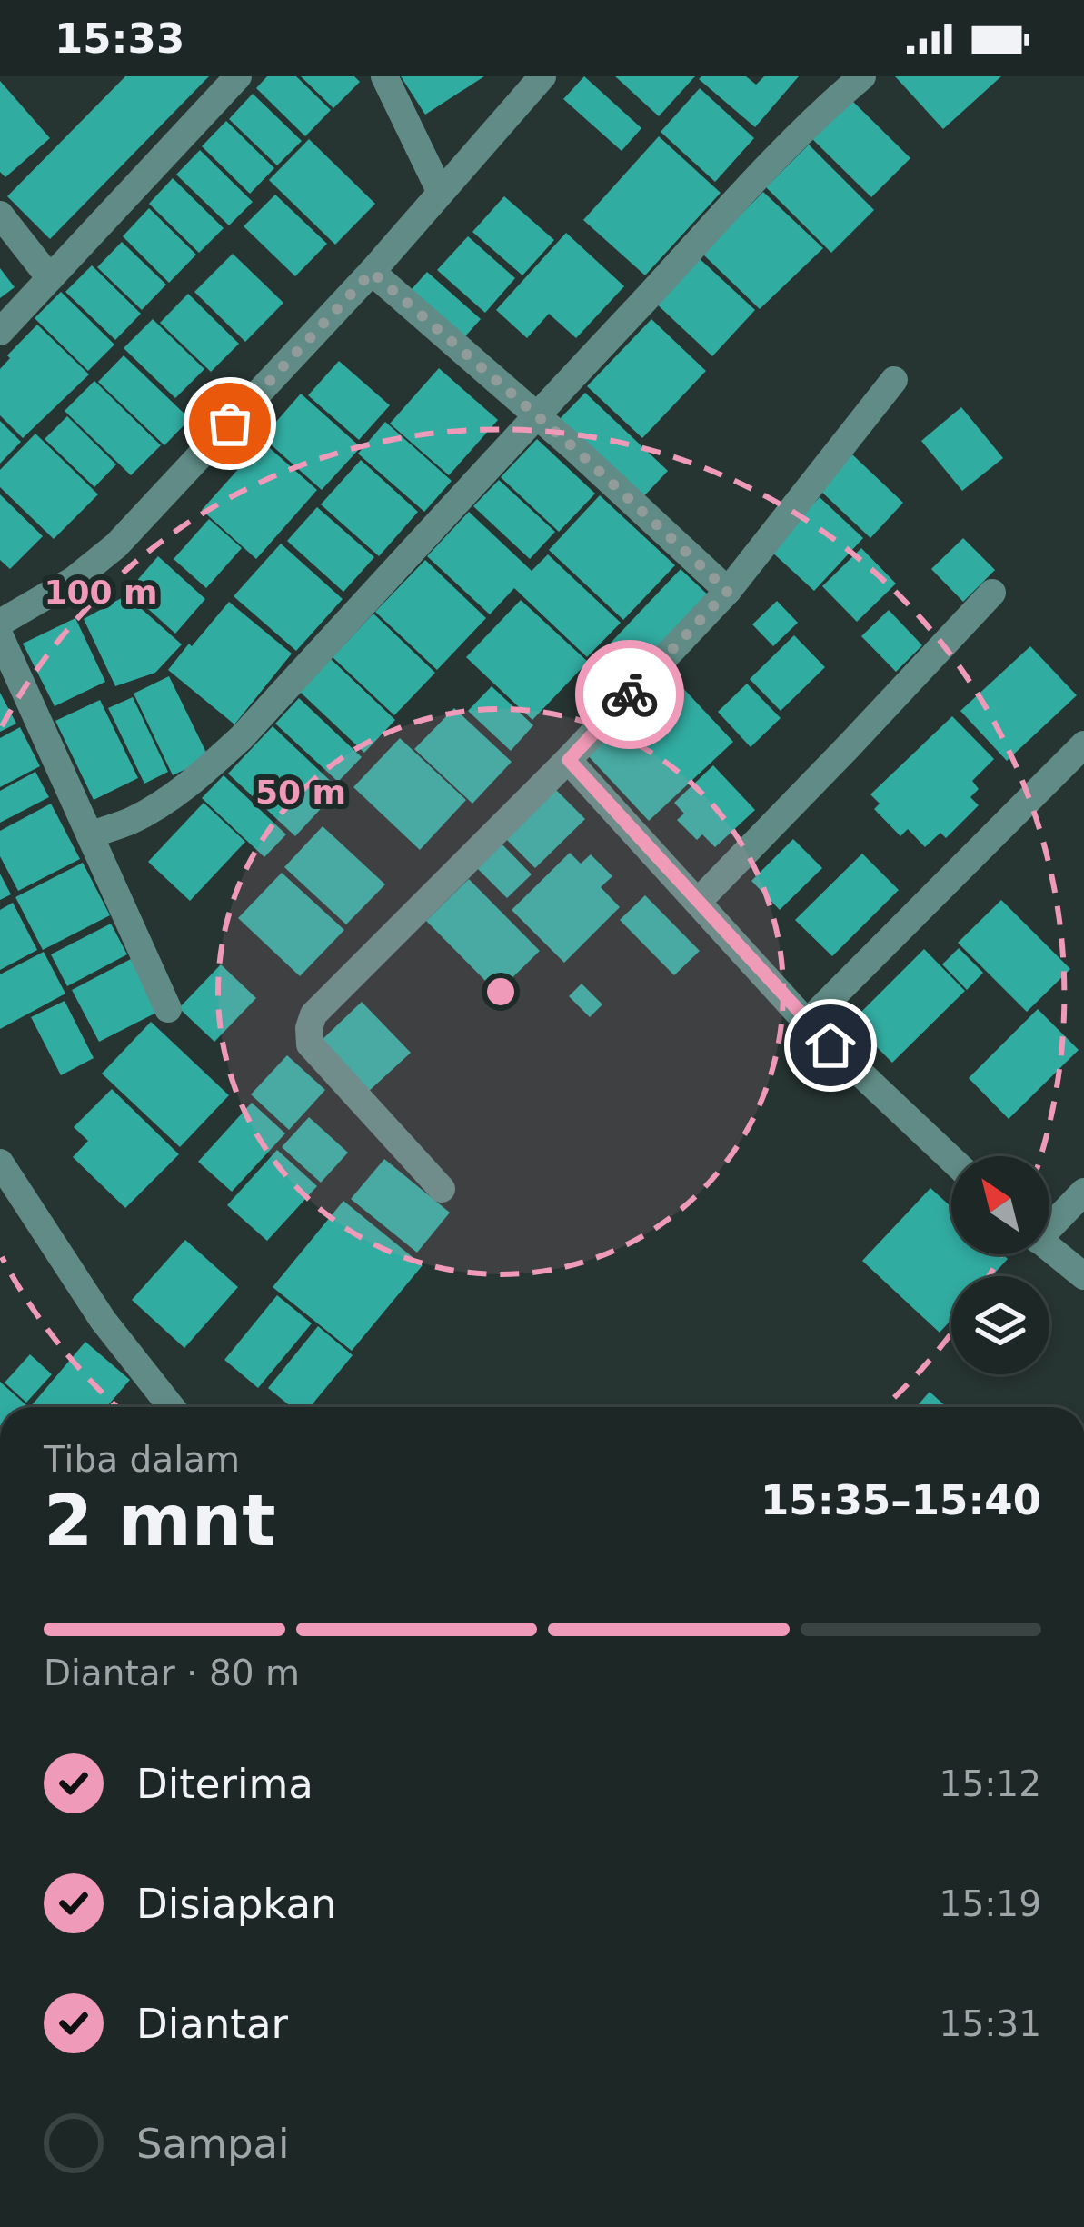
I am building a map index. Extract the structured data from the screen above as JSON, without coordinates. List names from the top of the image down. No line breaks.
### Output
{"north":"top left","page":{"status":"15:33","heading":["2 mnt","Tiba dalam","15:35–15:40"],"bar":"Diantar · 80 m","list":[["Diterima","15:12"],["Disiapkan","15:19"],["Diantar","15:31"],"Sampai"]},"rings":["100 m","50 m"]}
